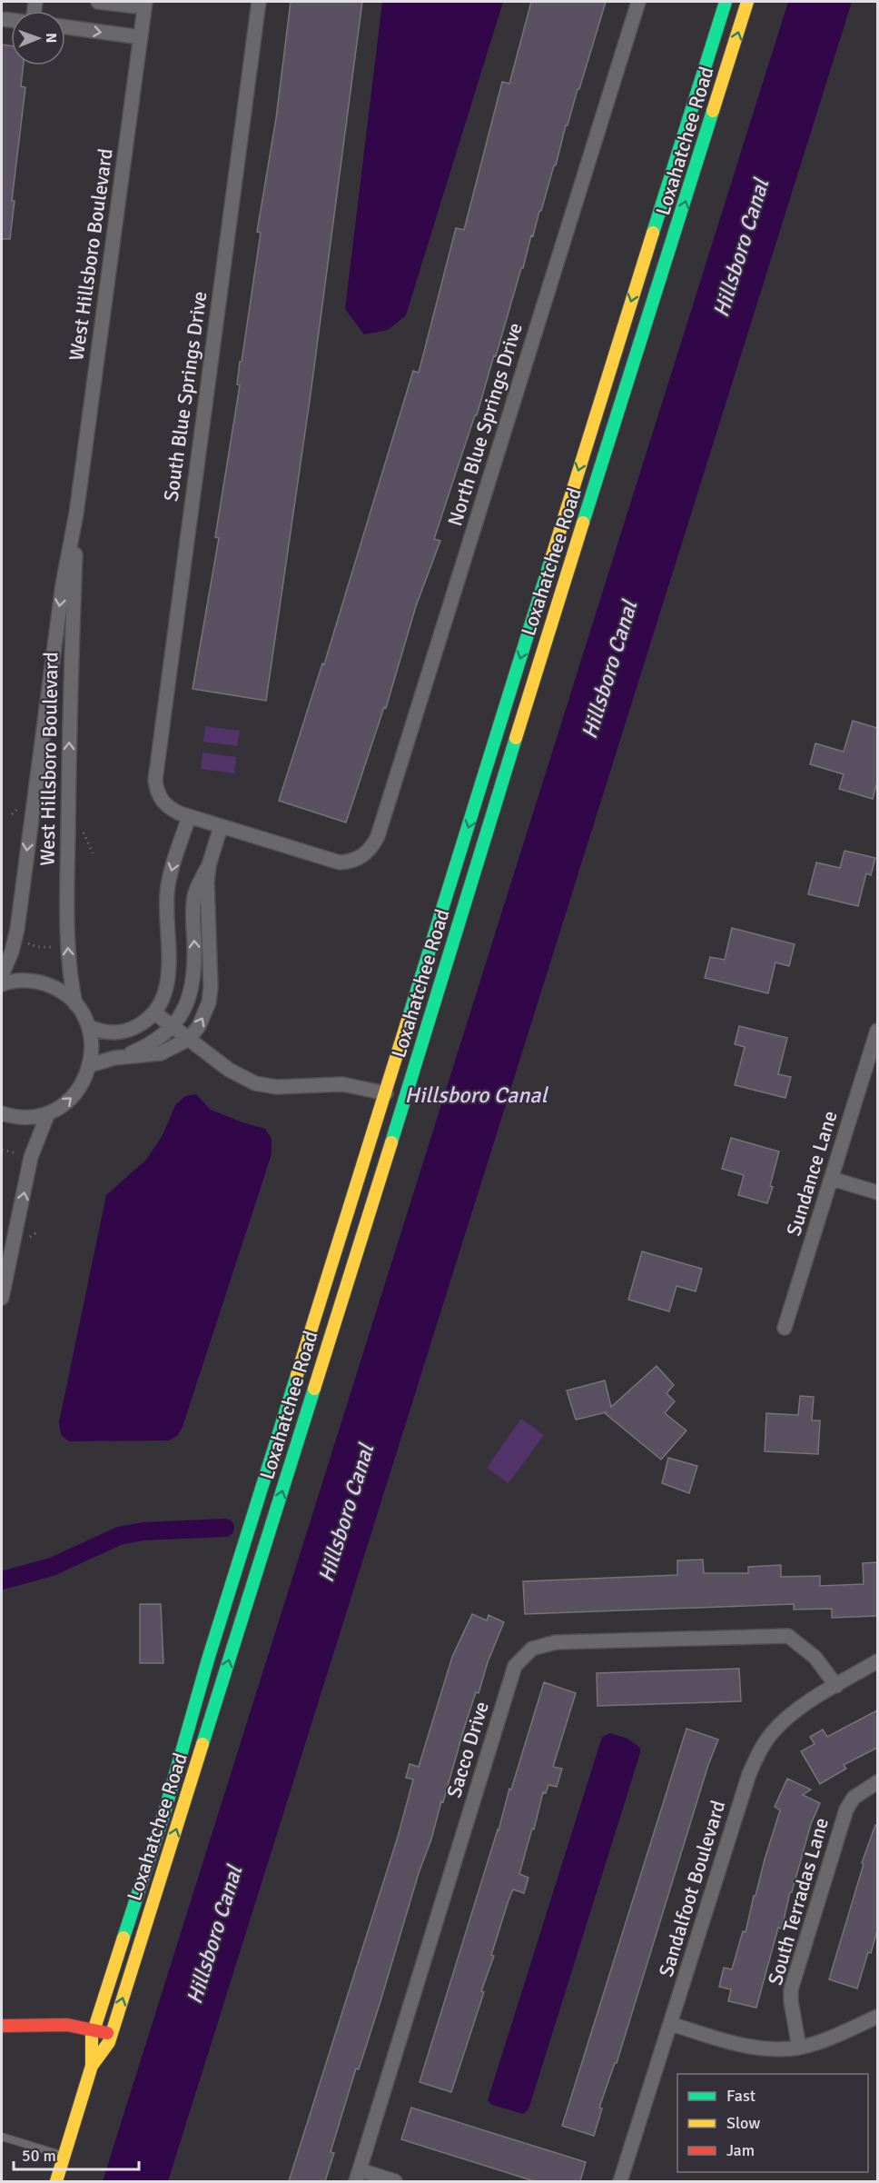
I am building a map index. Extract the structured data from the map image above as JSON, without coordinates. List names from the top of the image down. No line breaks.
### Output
{"streets":{"main road":["Loxahatchee Road"],"street":["West Hillsboro Boulevard","South Blue Springs Drive","North Blue Springs Drive","Sundance Lane","Sacco Drive","Sandalfoot Boulevard","South Terradas Lane"]},"crossings":[["Sacco Drive","Sandalfoot Boulevard"]],"water":["Hillsboro Canal"],"legend":["Fast","Slow","Jam"],"scale_bar":"50 m","north":"right"}
